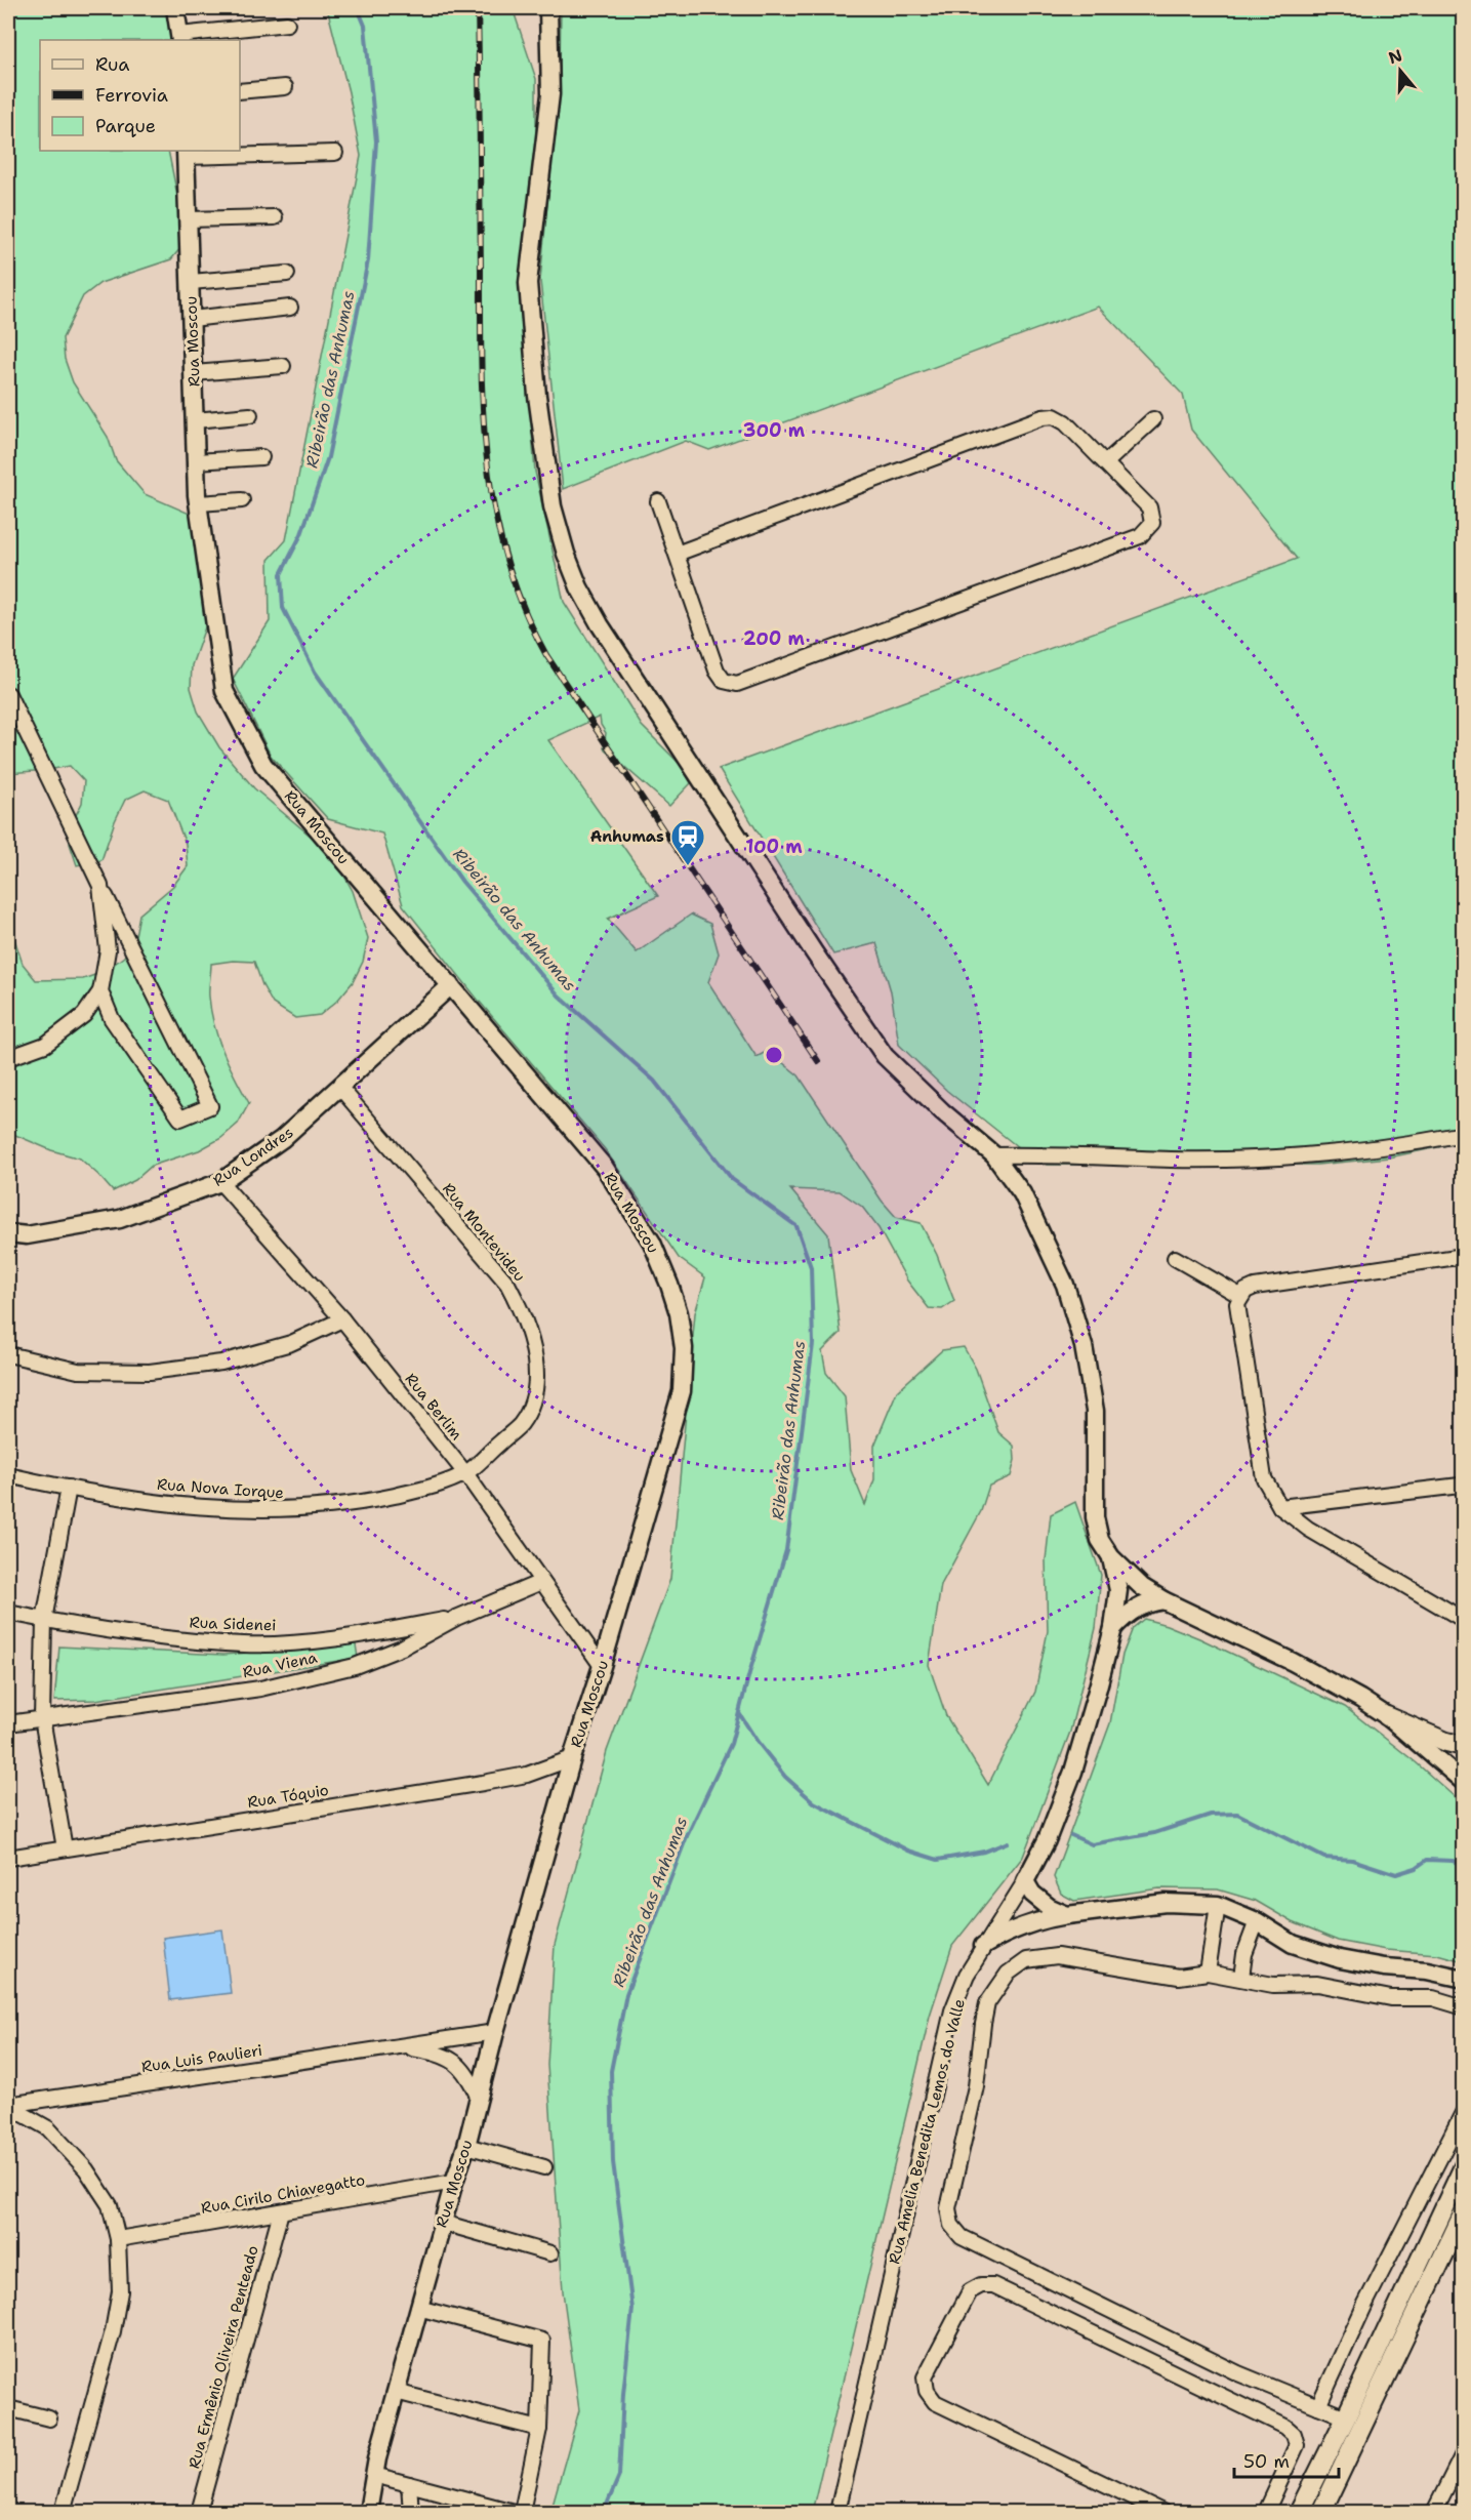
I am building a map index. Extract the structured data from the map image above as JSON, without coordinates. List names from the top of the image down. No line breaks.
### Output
{"streets":{"street":["Rua Moscou","Rua Londres","Rua Montevideu","Rua Berlim","Rua Nova Iorque","Rua Sidenei","Rua Viena","Rua Tóquio","Rua Luis Paulieri","Rua Amelia Benedita Lemos do Valle","Rua Cirilo Chiavegatto","Rua Ermênio Oliveira Penteado"]},"crossings":[["Rua Moscou","Rua Londres"],["Rua Moscou","Rua Berlim"],["Rua Moscou","Rua Tóquio"],["Rua Moscou","Rua Luis Paulieri"],["Rua Moscou","Rua Cirilo Chiavegatto"],["Rua Londres","Rua Montevideu"],["Rua Londres","Rua Berlim"],["Rua Montevideu","Rua Berlim"],["Rua Montevideu","Rua Nova Iorque"],["Rua Berlim","Rua Nova Iorque"],["Rua Berlim","Rua Viena"],["Rua Sidenei","Rua Viena"],["Rua Cirilo Chiavegatto","Rua Ermênio Oliveira Penteado"]],"water":["Ribeirão das Anhumas"],"places":{"station":["Anhumas"]},"legend":["Rua","Ferrovia","Parque"],"scale_bar":"50 m","north":"top","rings":["300 m","200 m","100 m"]}
